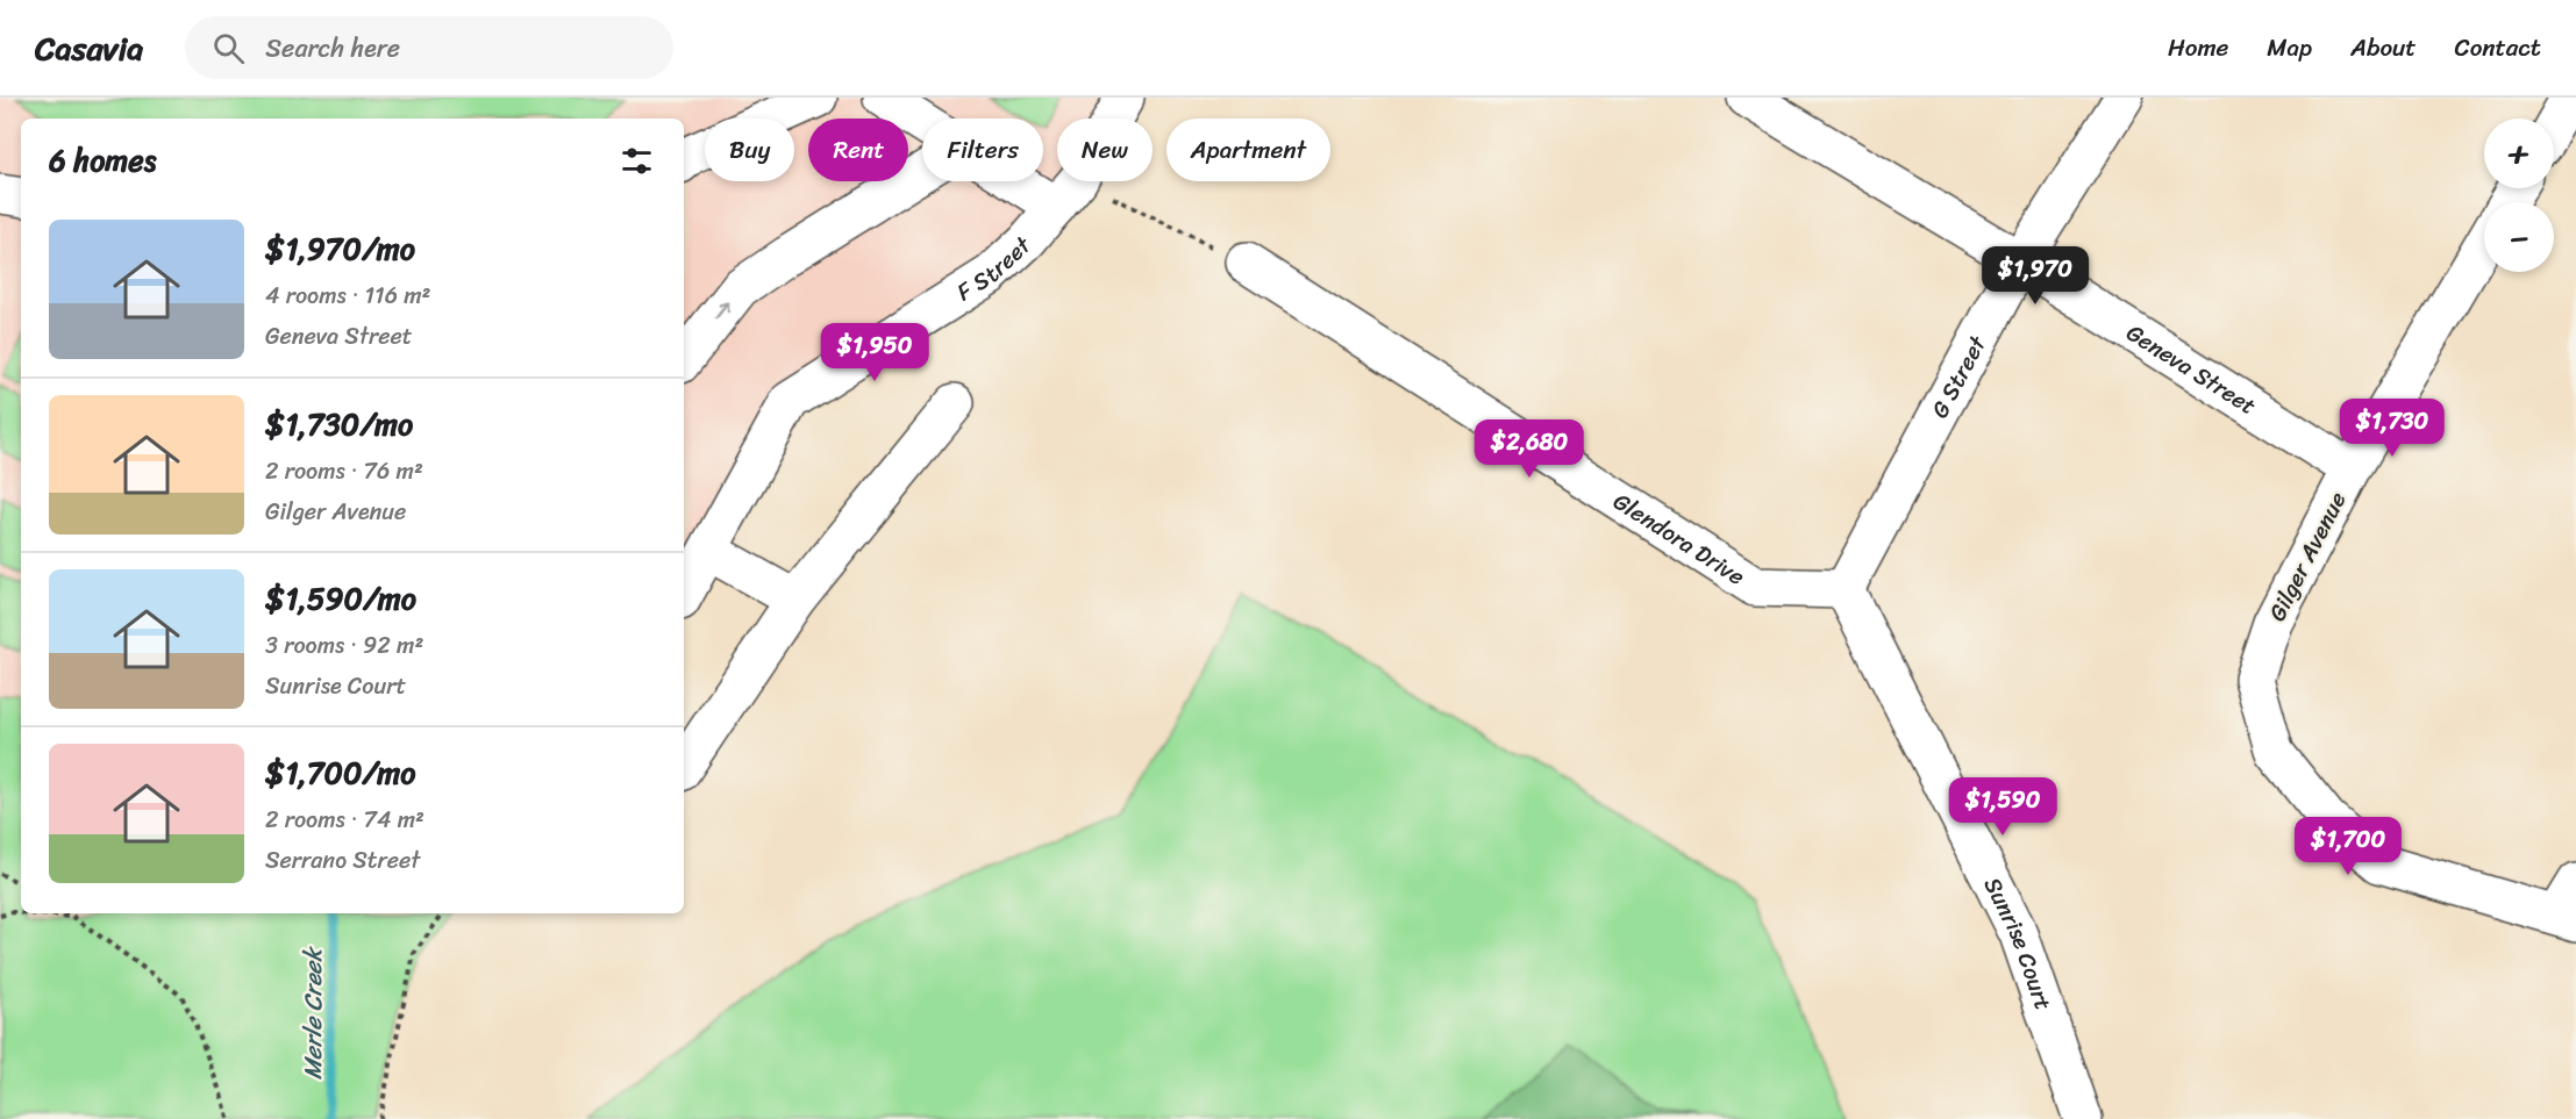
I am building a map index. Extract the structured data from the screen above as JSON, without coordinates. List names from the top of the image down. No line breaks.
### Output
{"streets":{"street":["F Street","Geneva Street","G Street","Glendora Drive","Gilger Avenue","Sunrise Court"]},"crossings":[["Geneva Street","G Street"],["Geneva Street","Gilger Avenue"],["G Street","Glendora Drive"],["G Street","Sunrise Court"],["Glendora Drive","Sunrise Court"]],"water":["Merle Creek"],"page":{"header":"Casavia","search":"Search here","nav":["Home","Map","About","Contact"],"map_buttons":["+","−"],"chip":["Buy","Rent","Filters","New","Apartment"],"heading":"6 homes","list":[{"name":"$1,970/mo","note":"4 rooms · 116 m² · Geneva Street"},{"name":"$1,730/mo","note":"2 rooms · 76 m² · Gilger Avenue"},{"name":"$1,590/mo","note":"3 rooms · 92 m² · Sunrise Court"},{"name":"$1,700/mo","note":"2 rooms · 74 m² · Serrano Street"}],"price":["$1,970","$1,950","$1,730","$2,680","$1,590","$1,700"]}}
